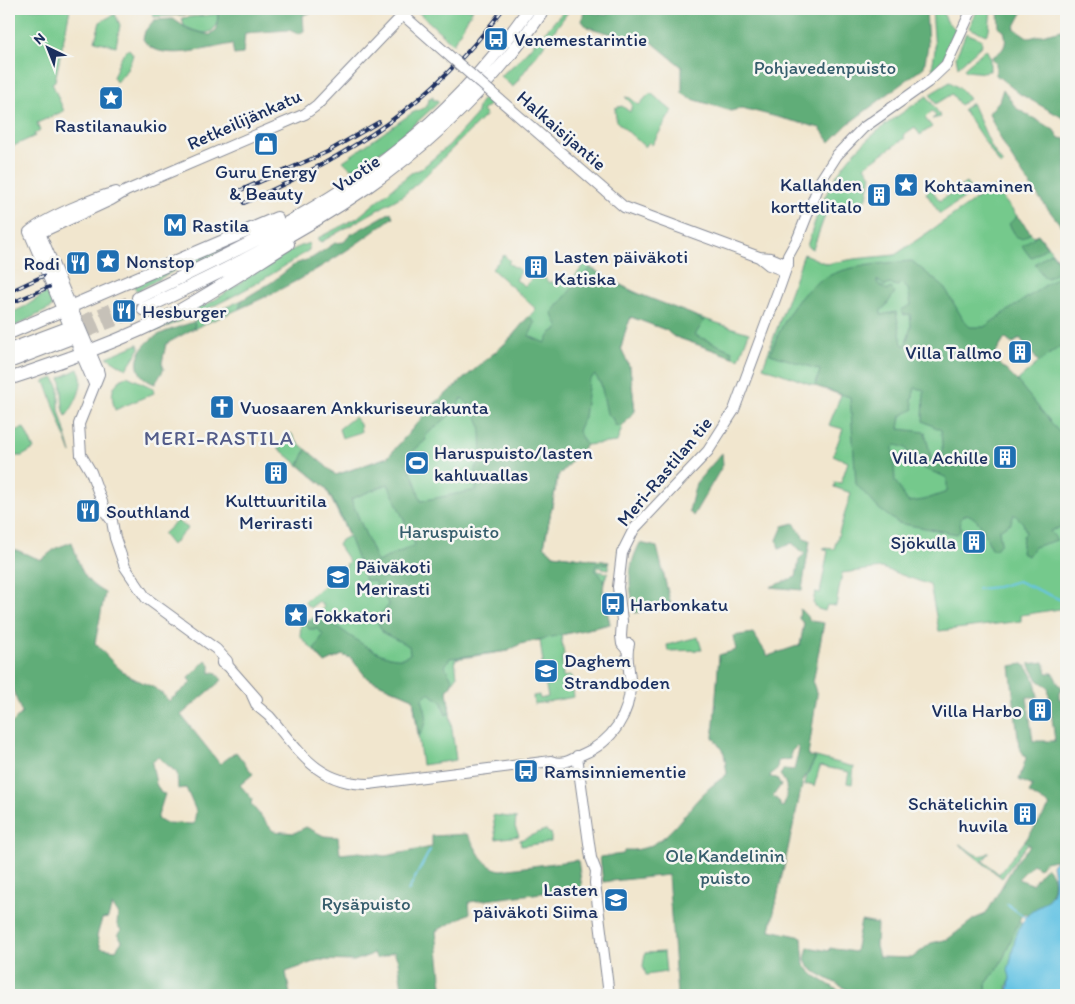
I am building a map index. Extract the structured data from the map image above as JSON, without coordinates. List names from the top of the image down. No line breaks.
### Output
{"streets":{"main road":["Vuotie"],"street":["Retkeilijänkatu","Halkaisijantie","Meri-Rastilan tie"]},"crossings":[["Retkeilijänkatu","Halkaisijantie"],["Retkeilijänkatu","Meri-Rastilan tie"],["Halkaisijantie","Meri-Rastilan tie"]],"districts":["MERI-RASTILA"],"parks":["Pohjavedenpuisto","Haruspuisto","Ole Kandelinin puisto","Rysäpuisto"],"places":{"bus stop":["Venemestarintie","Harbonkatu","Ramsinniementie"],"place":["Rastilanaukio","Kohtaaminen","Nonstop","Fokkatori"],"shop":["Guru Energy & Beauty"],"building":["Kallahden korttelitalo","Lasten päiväkoti Katiska","Villa Tallmo","Villa Achille","Kulttuuritila Merirasti","Sjökulla","Villa Harbo","Schätelichin huvila"],"metro station":["Rastila"],"restaurant":["Rodi","Hesburger","Southland"],"church":["Vuosaaren Ankkuriseurakunta"],"sports":["Haruspuisto/lasten kahluuallas"],"school or university":["Päiväkoti Merirasti","Daghem Strandboden","Lasten päiväkoti Siima"]},"north":"top left"}
